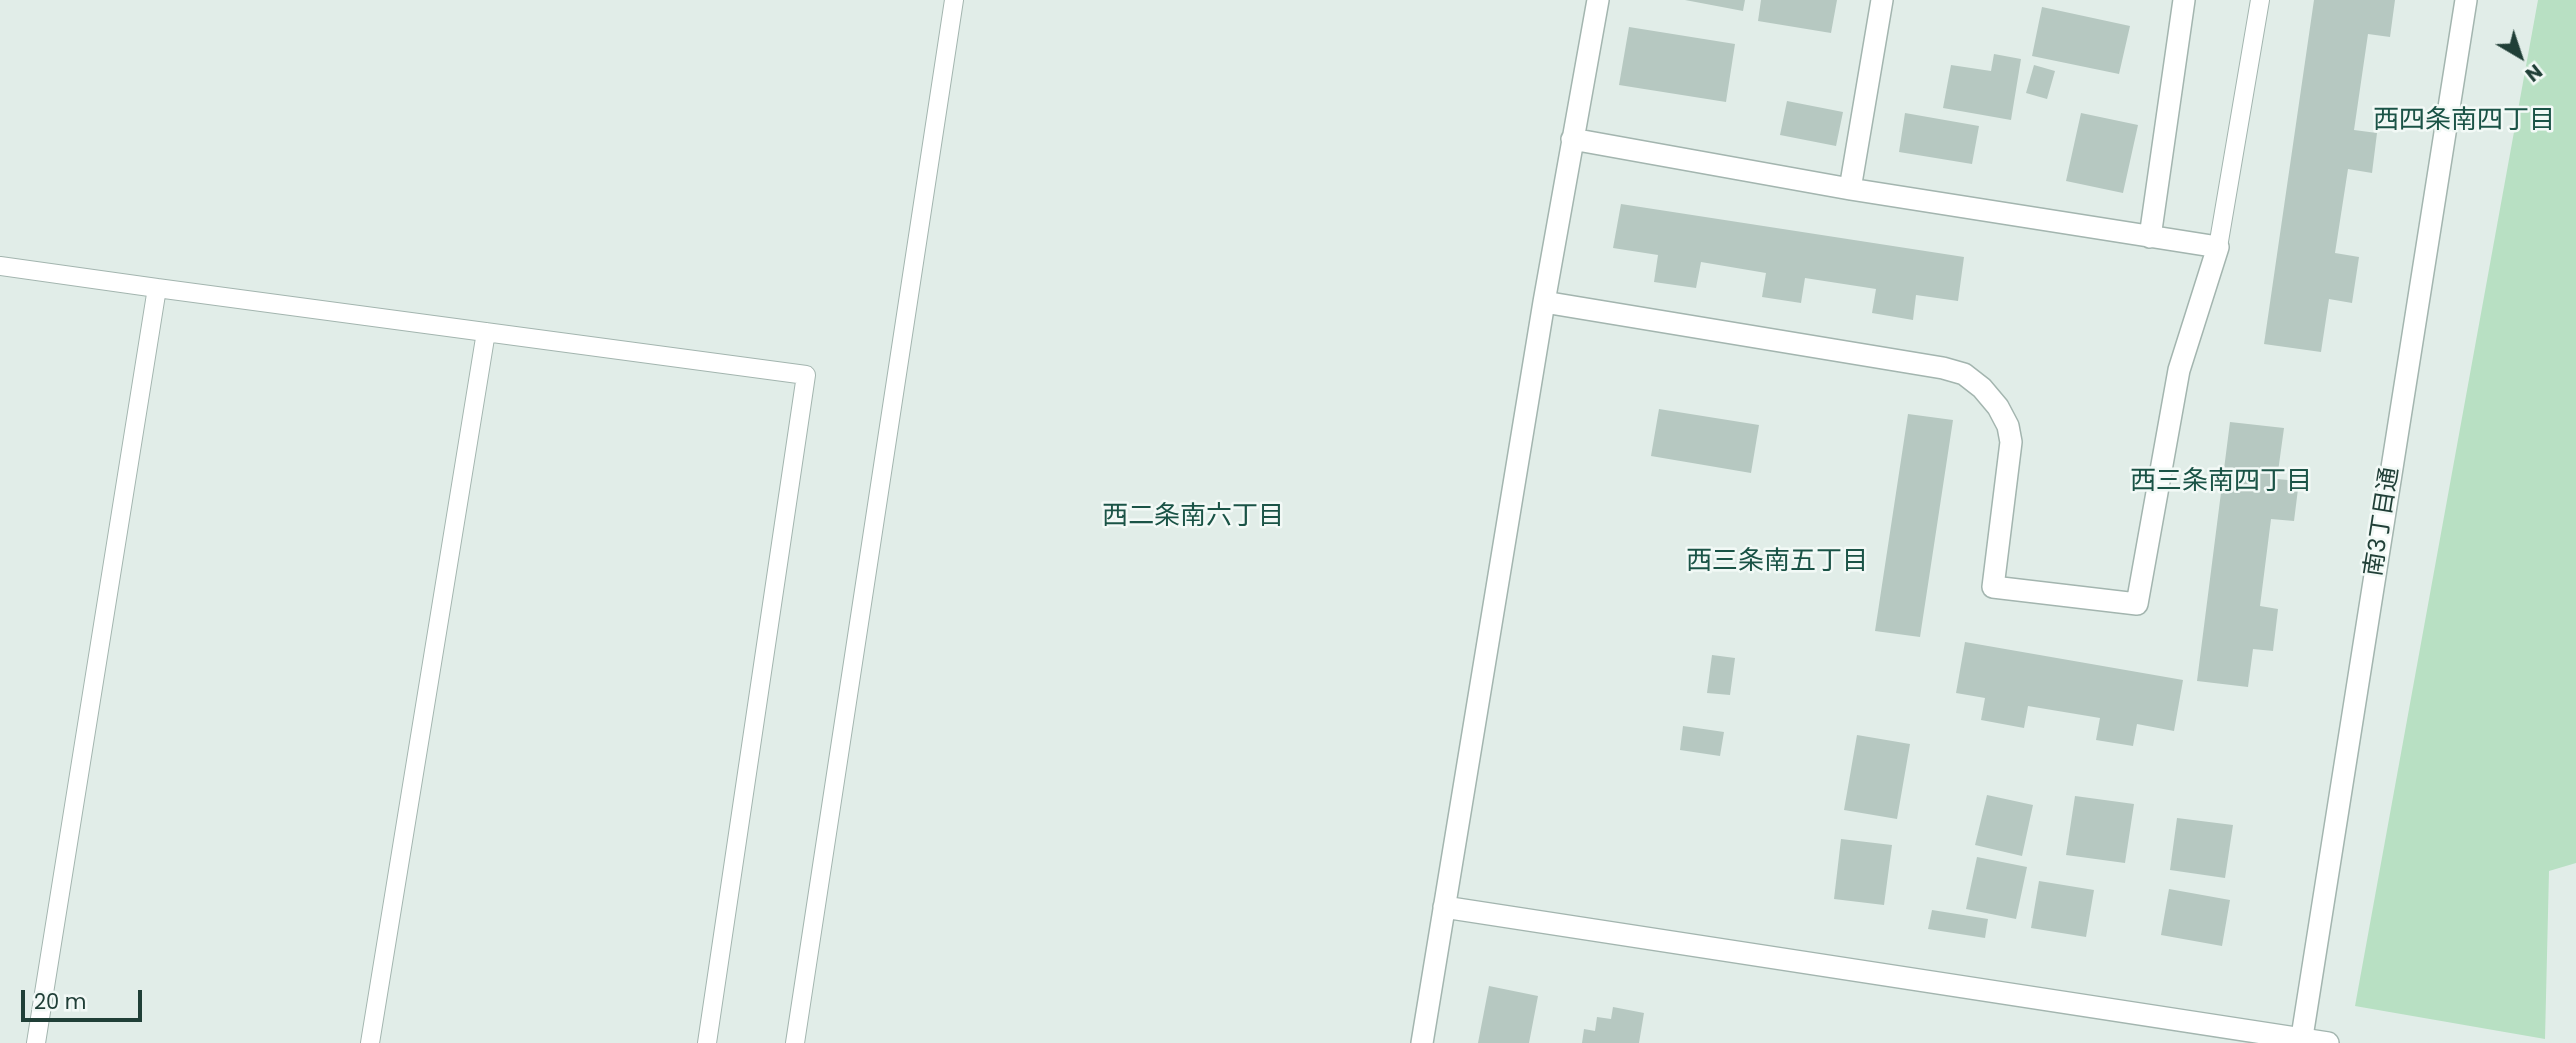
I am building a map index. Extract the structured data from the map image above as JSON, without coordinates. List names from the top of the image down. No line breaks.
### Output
{"streets":{"street":["南3丁目通"]},"districts":["西四条南四丁目","西三条南四丁目","西二条南六丁目","西三条南五丁目"],"scale_bar":"20 m","north":"bottom right"}
